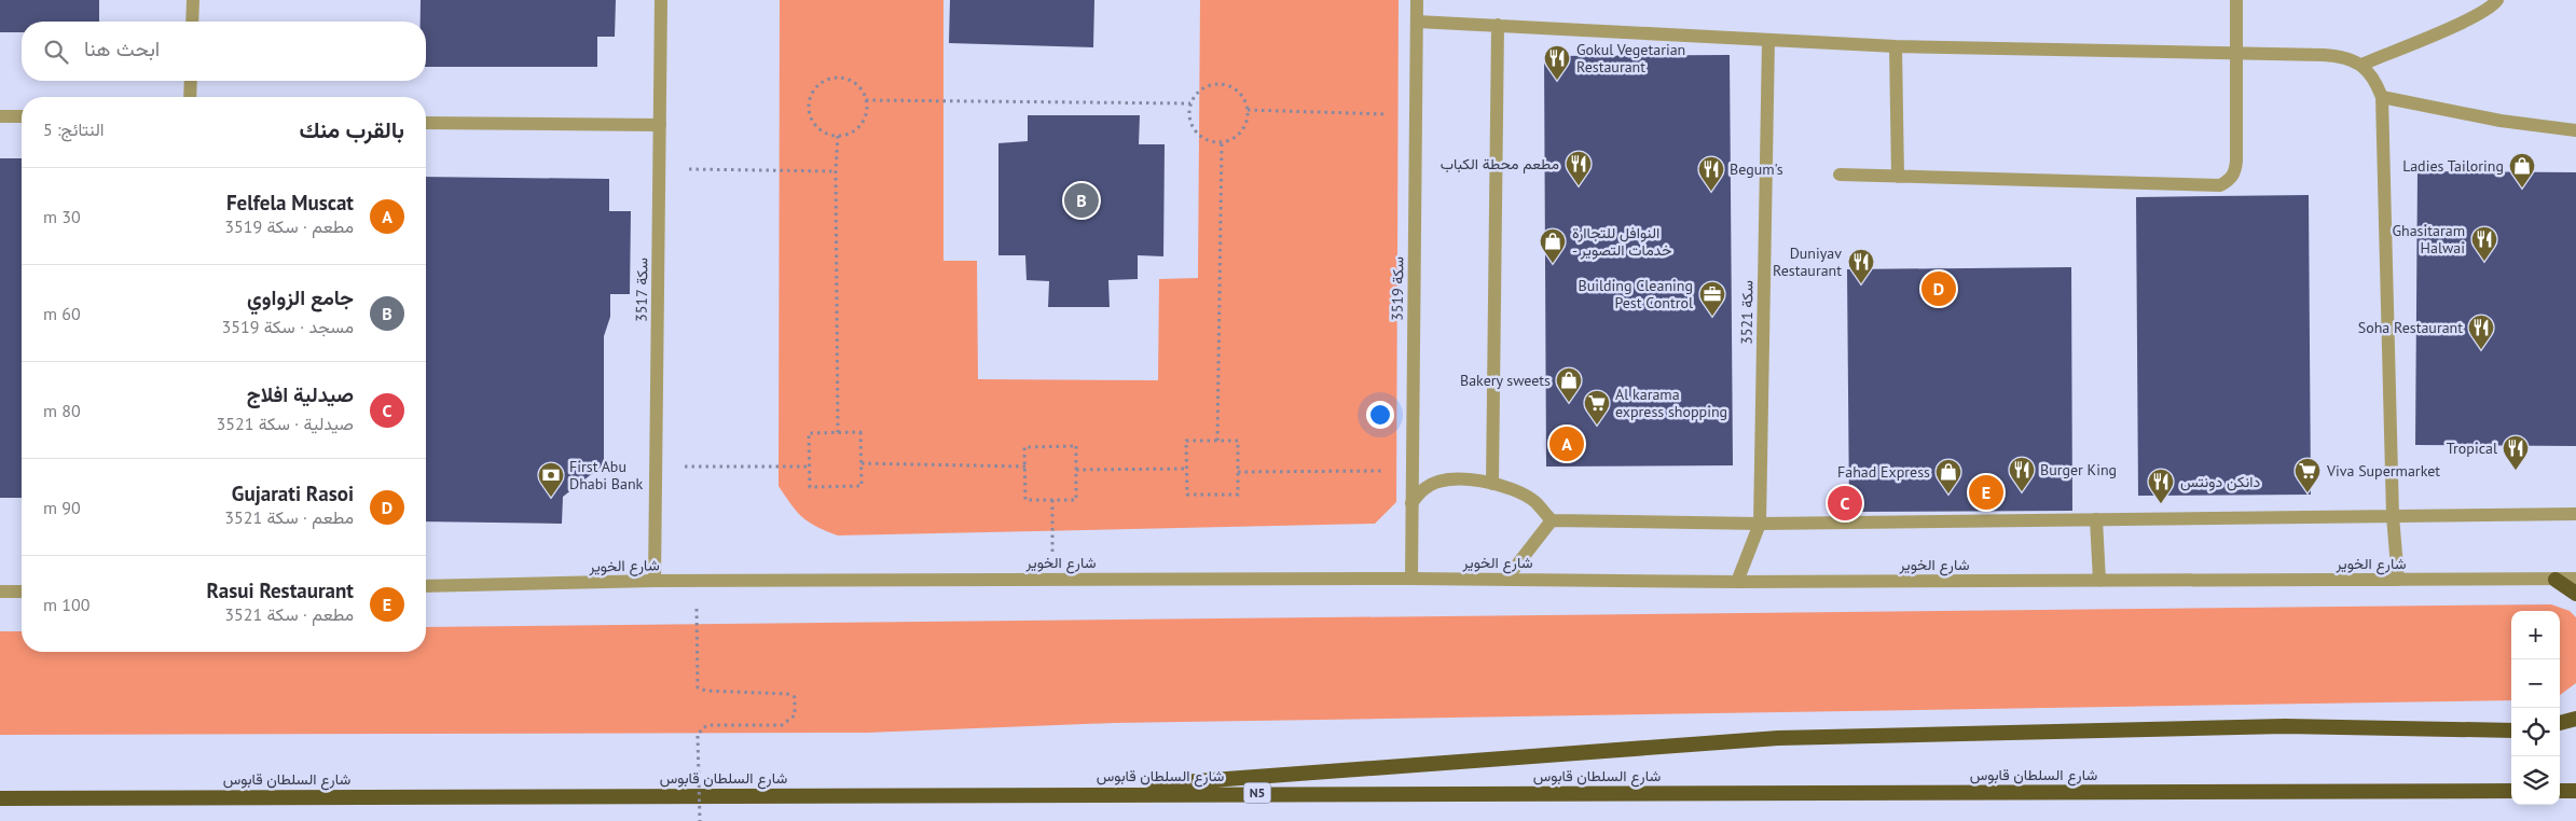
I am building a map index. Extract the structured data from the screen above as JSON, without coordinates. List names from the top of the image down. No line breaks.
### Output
{"streets":{"highway":["شارع السلطان قابوس","N5"],"street":["سكة 3519","سكة 3517","سكة 3521","شارع الخوير"]},"crossings":[["سكة 3519","شارع الخوير"],["سكة 3517","شارع الخوير"],["سكة 3521","شارع الخوير"]],"places":{"restaurant":["Gokul Vegetarian Restaurant","مطعم محطة الكباب","Begum's","Ghasitaram Halwai","Duniyav Restaurant","Soha Restaurant","Tropical","Burger King","دانكن دونتس"],"shop":["Ladies Tailoring","النوافل للتجاارة - خدمات التصوير","Bakery sweets","Fahad Express"],"office":["Building Cleaning Pest Control"],"supermarket":["Al karama express shopping","Viva Supermarket"],"bank":["First Abu Dhabi Bank"]},"page":{"search":"ابحث هنا","heading":["بالقرب منك","النتائج: 5"],"list":[{"mark":"A","name":"Felfela Muscat","note":"مطعم · سكة 3519","value":"30 m"},{"mark":"B","name":"جامع الزواوي","note":"مسجد · سكة 3519","value":"60 m"},{"mark":"C","name":"صيدلية افلاج","note":"صيدلية · سكة 3521","value":"80 m"},{"mark":"D","name":"Gujarati Rasoi","note":"مطعم · سكة 3521","value":"90 m"},{"mark":"E","name":"Rasui Restaurant","note":"مطعم · سكة 3521","value":"100 m"}],"pins":["B","D","A","E","C"],"map_buttons":["+","−"]}}
